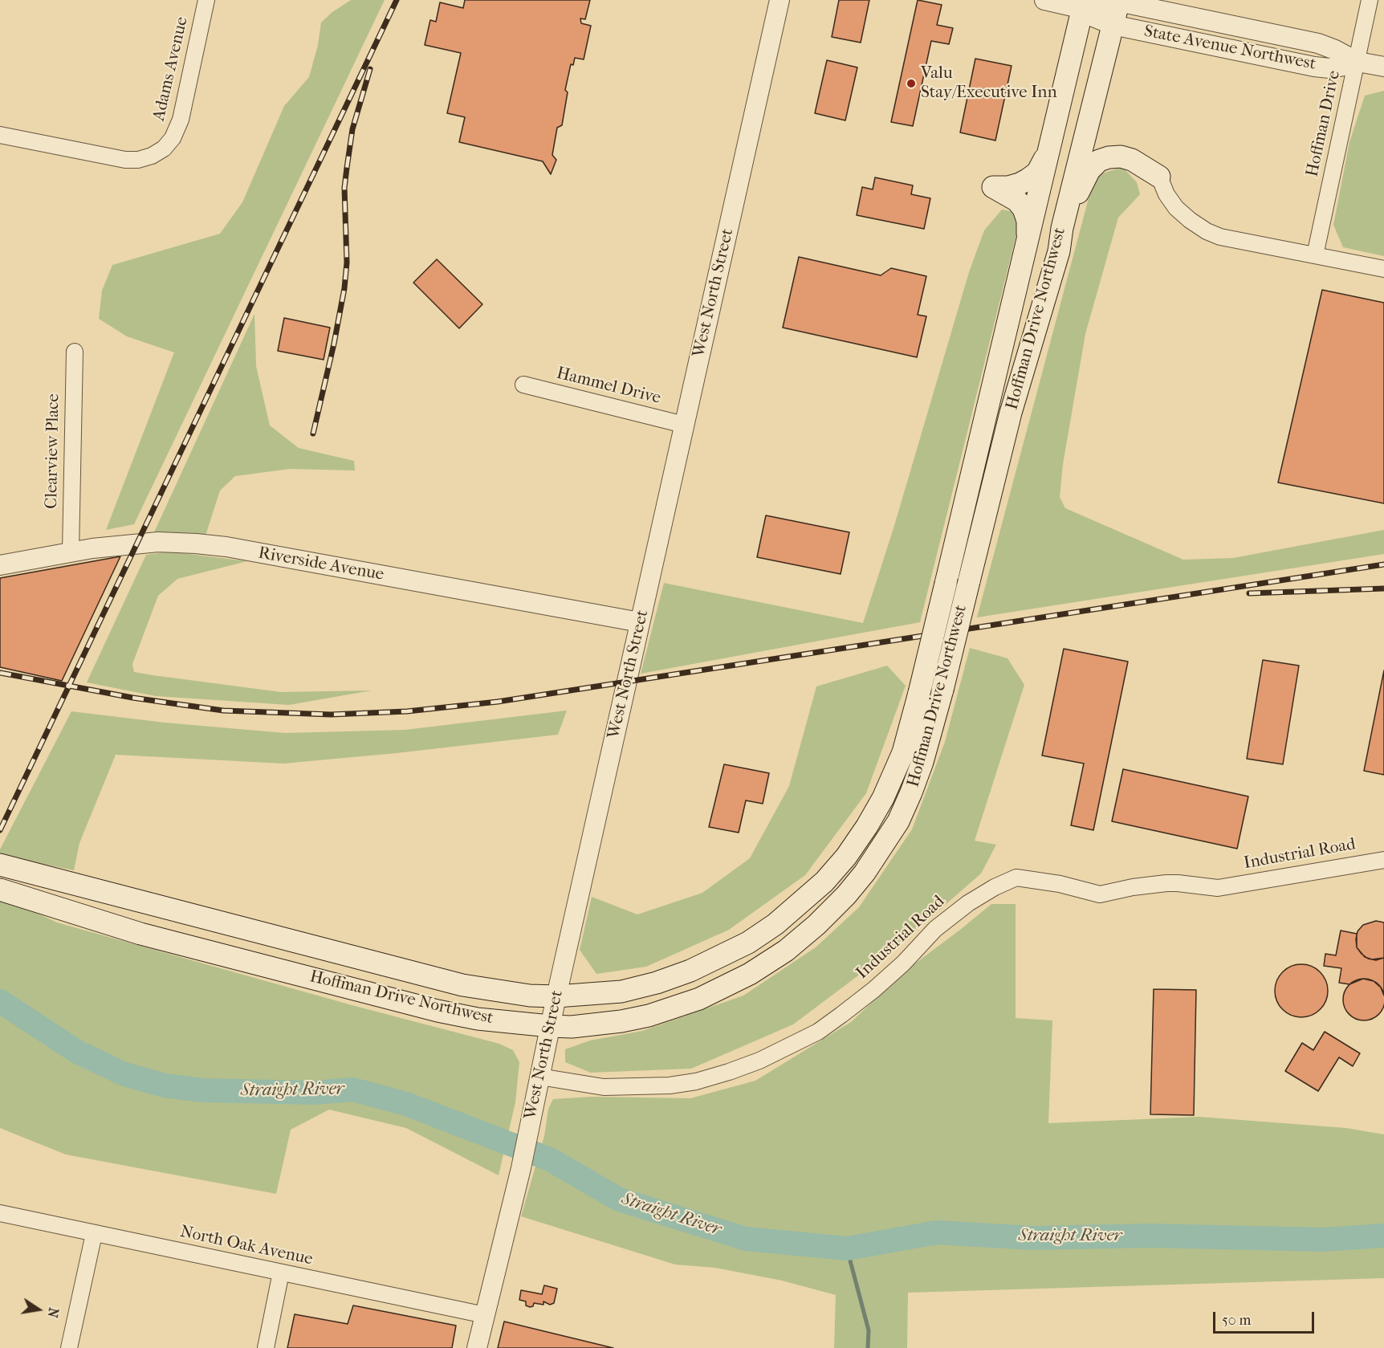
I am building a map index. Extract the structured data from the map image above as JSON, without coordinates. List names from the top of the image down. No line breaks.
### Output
{"streets":{"main road":["Hoffman Drive Northwest"],"street":["State Avenue Northwest","Adams Avenue","Hoffman Drive","West North Street","Hammel Drive","Clearview Place","Riverside Avenue","Industrial Road","North Oak Avenue"]},"crossings":[["State Avenue Northwest","Hoffman Drive"],["State Avenue Northwest","Hoffman Drive Northwest"],["West North Street","Hoffman Drive Northwest"],["West North Street","Hammel Drive"],["West North Street","Riverside Avenue"],["West North Street","Industrial Road"],["West North Street","North Oak Avenue"],["Clearview Place","Riverside Avenue"]],"water":["Straight River"],"places":["Valu Stay/Executive Inn"],"scale_bar":"50 m","north":"right"}
